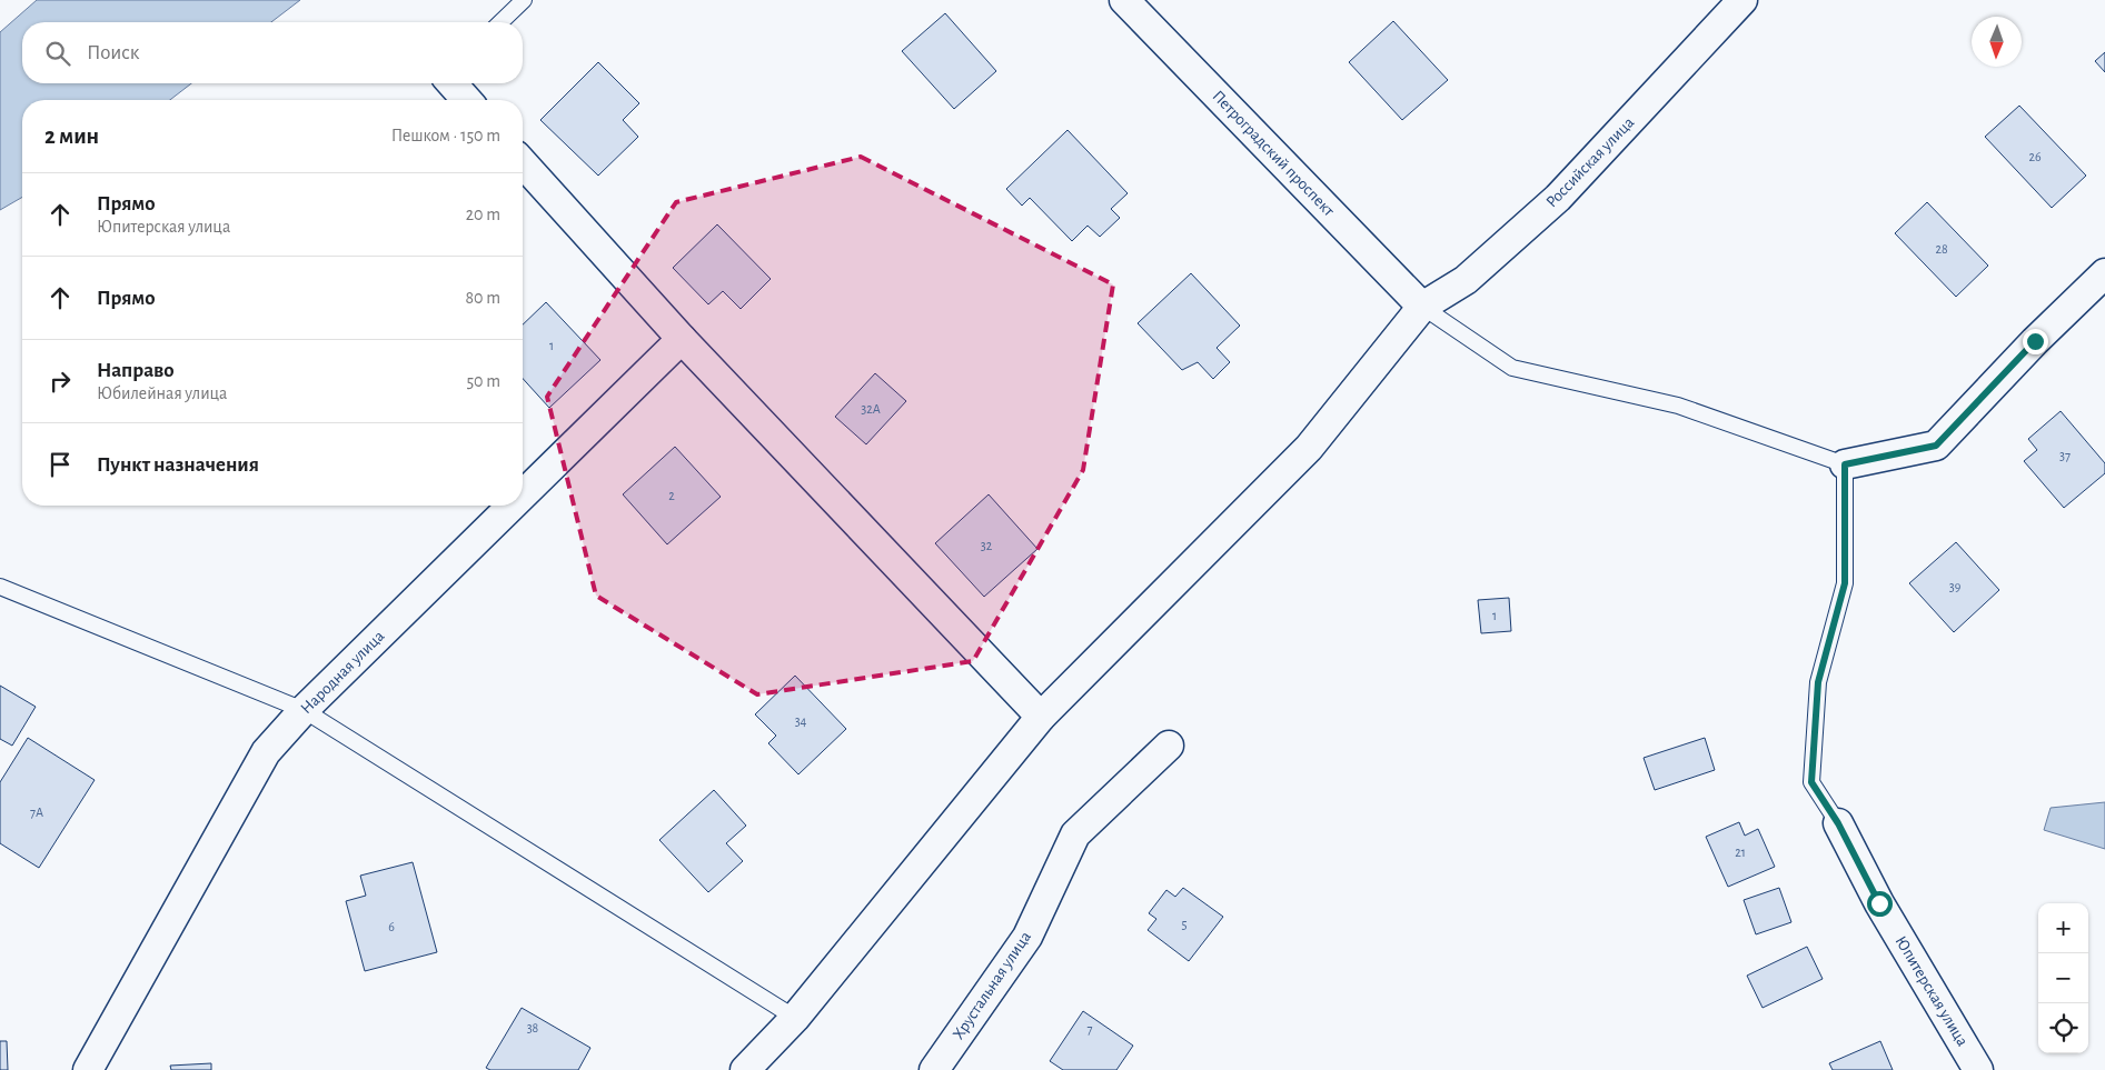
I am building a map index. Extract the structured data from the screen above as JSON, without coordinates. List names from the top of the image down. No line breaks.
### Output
{"streets":{"street":["Петроградский проспект","Российская улица","Народная улица","Хрустальная улица","Юпитерская улица"]},"crossings":[["Петроградский проспект","Российская улица"]],"house_numbers":["26","28","1","32А","37","2","32","39","1","34","7А","21","5","6","38","7"],"north":"bottom","page":{"search":"Поиск","heading":["2 мин","Пешком · 150 m"],"list":[["Прямо","Юпитерская улица","20 m"],["Прямо","80 m"],["Направо","Юбилейная улица","50 m"],"Пункт назначения"],"map_buttons":["+","−"]}}
